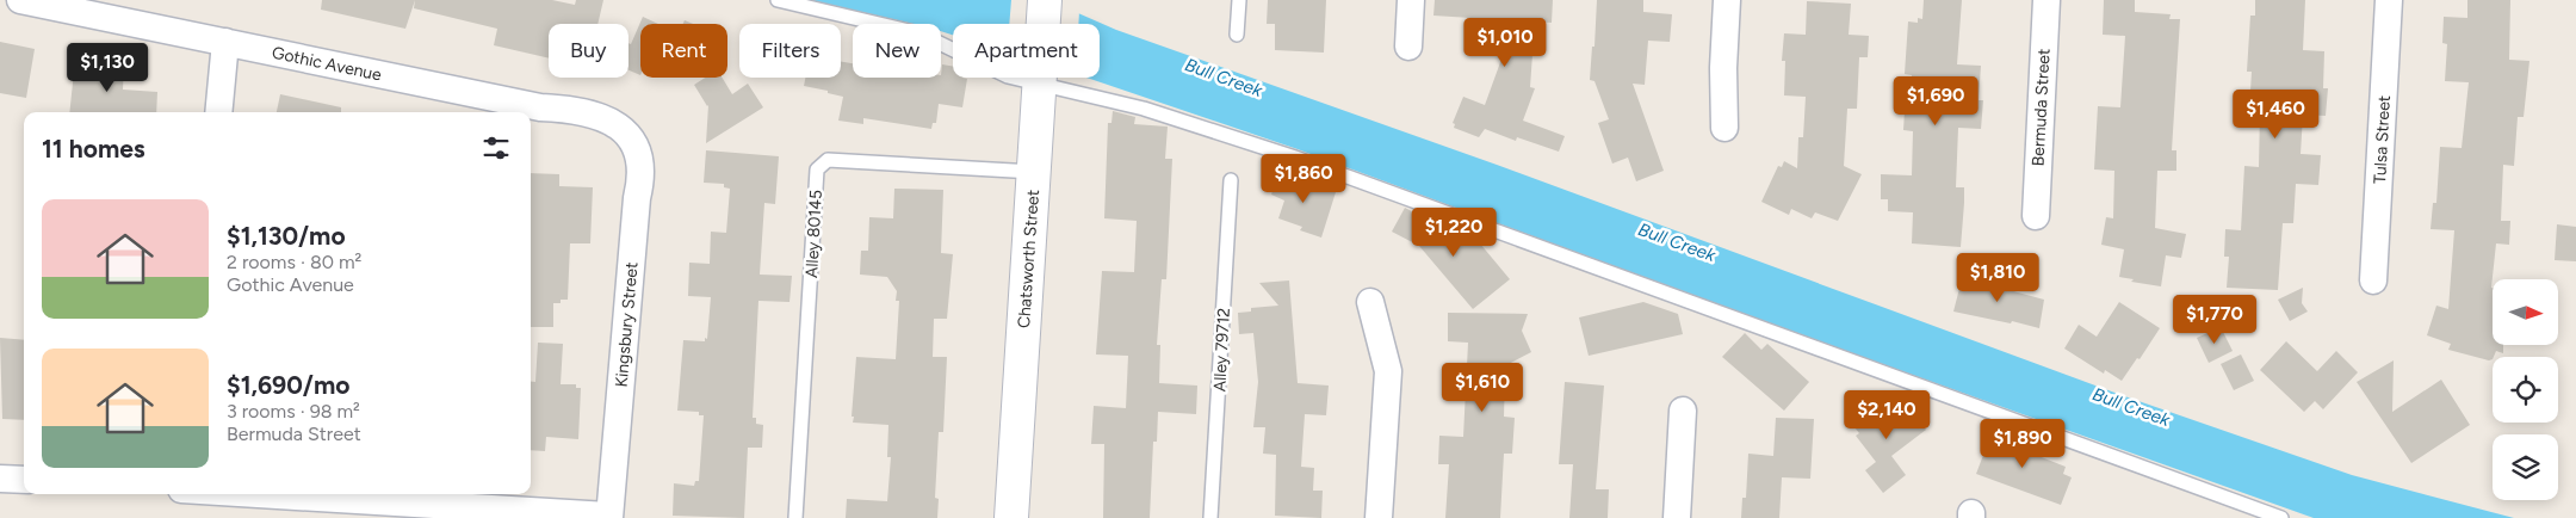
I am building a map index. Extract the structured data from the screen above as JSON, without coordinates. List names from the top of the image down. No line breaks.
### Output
{"streets":{"main road":["Chatsworth Street"],"street":["Gothic Avenue","Bermuda Street","Tulsa Street","Kingsbury Street"],"lane":["Alley 80145","Alley 79712"]},"crossings":[["Gothic Avenue","Kingsbury Street"],["Alley 80145","Chatsworth Street"]],"water":["Bull Creek"],"north":"right","page":{"price":["$1,010","$1,130","$1,690","$1,460","$1,860","$1,220","$1,810","$1,770","$1,610","$2,140","$1,890"],"chip":["Buy","Rent","Filters","New","Apartment"],"heading":"11 homes","list":[{"name":"$1,130/mo","note":"2 rooms · 80 m² · Gothic Avenue"},{"name":"$1,690/mo","note":"3 rooms · 98 m² · Bermuda Street"}]}}
